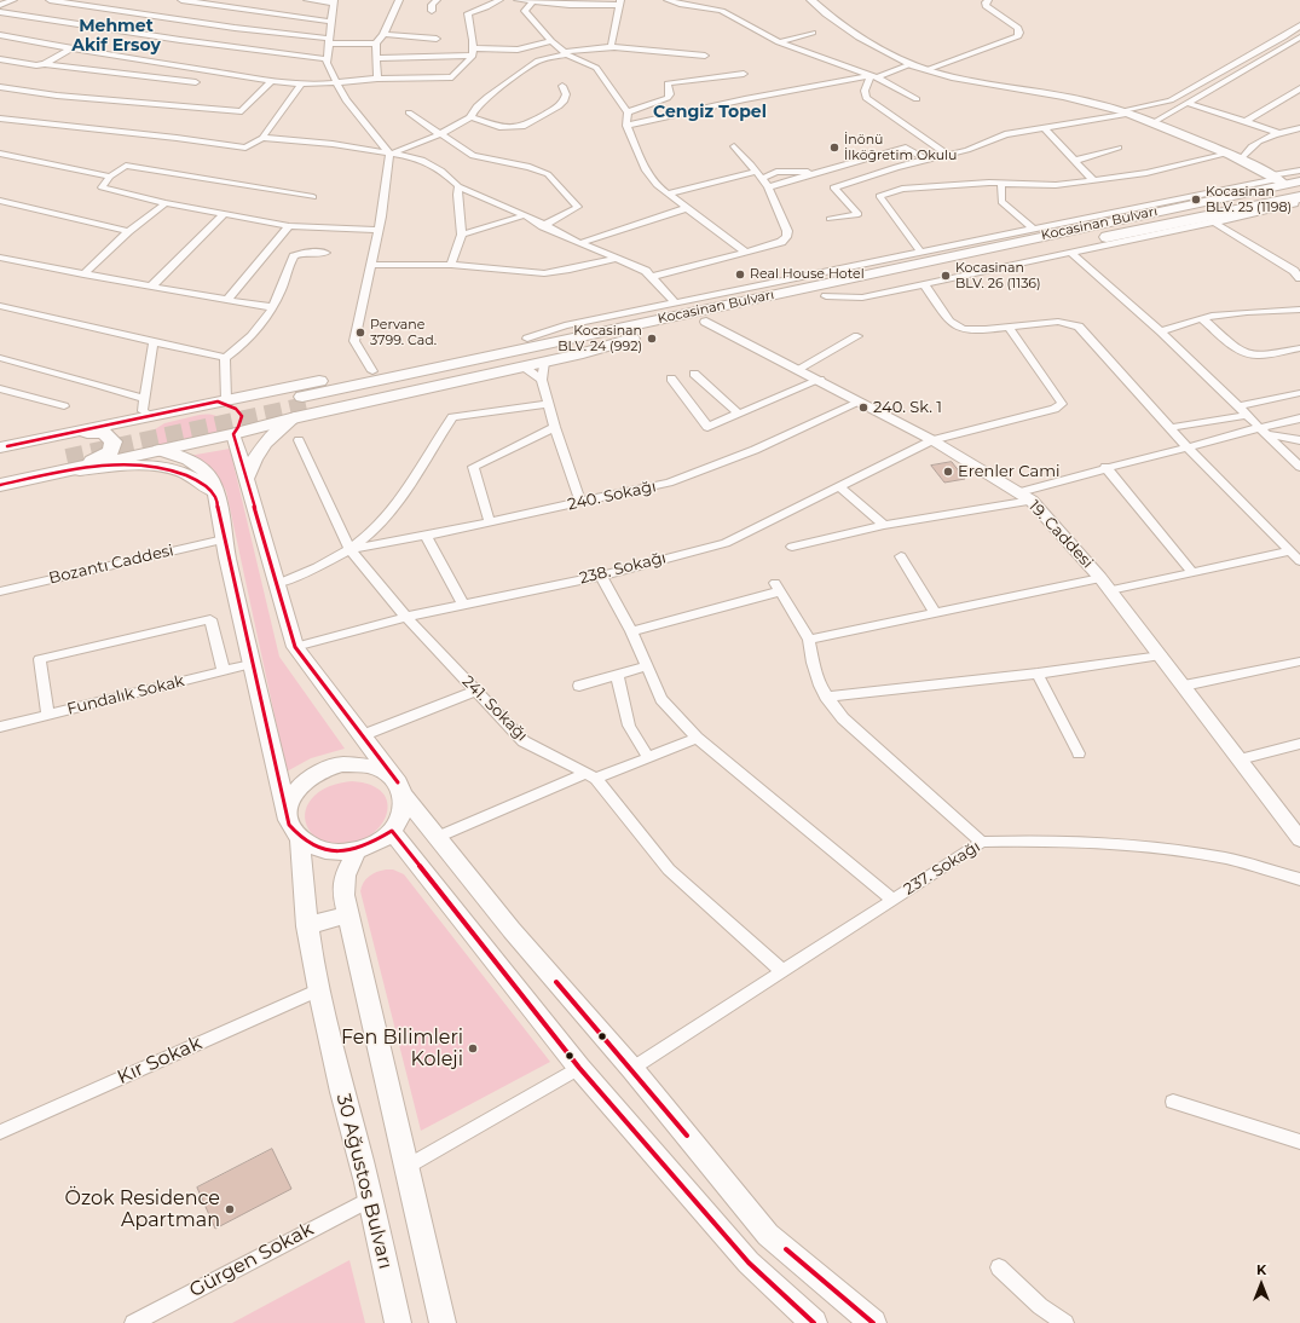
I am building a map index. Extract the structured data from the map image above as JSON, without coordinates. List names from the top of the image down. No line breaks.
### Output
{"streets":{"highway":["Kocasinan Bulvarı"],"main road":["30 Ağustos Bulvarı"],"street":["240. Sokağı","19. Caddesi","Bozantı Caddesi","238. Sokağı","Fundalık Sokak","241. Sokağı","237. Sokağı","Kır Sokak","Gürgen Sokak"]},"crossings":[["Kocasinan Bulvarı","19. Caddesi"],["240. Sokağı","19. Caddesi"],["240. Sokağı","241. Sokağı"],["19. Caddesi","238. Sokağı"],["238. Sokağı","241. Sokağı"],["241. Sokağı","237. Sokağı"],["Kır Sokak","30 Ağustos Bulvarı"],["30 Ağustos Bulvarı","Gürgen Sokak"]],"districts":["Mehmet Akif Ersoy","Cengiz Topel"],"places":["İnönü İlköğretim Okulu","Kocasinan BLV. 25 (1198)","Real House Hotel","Kocasinan BLV. 26 (1136)","Pervane 3799. Cad.","Kocasinan BLV. 24 (992)","240. Sk. 1","Erenler Cami","Fen Bilimleri Koleji","Özok Residence Apartman"],"north":"top"}
